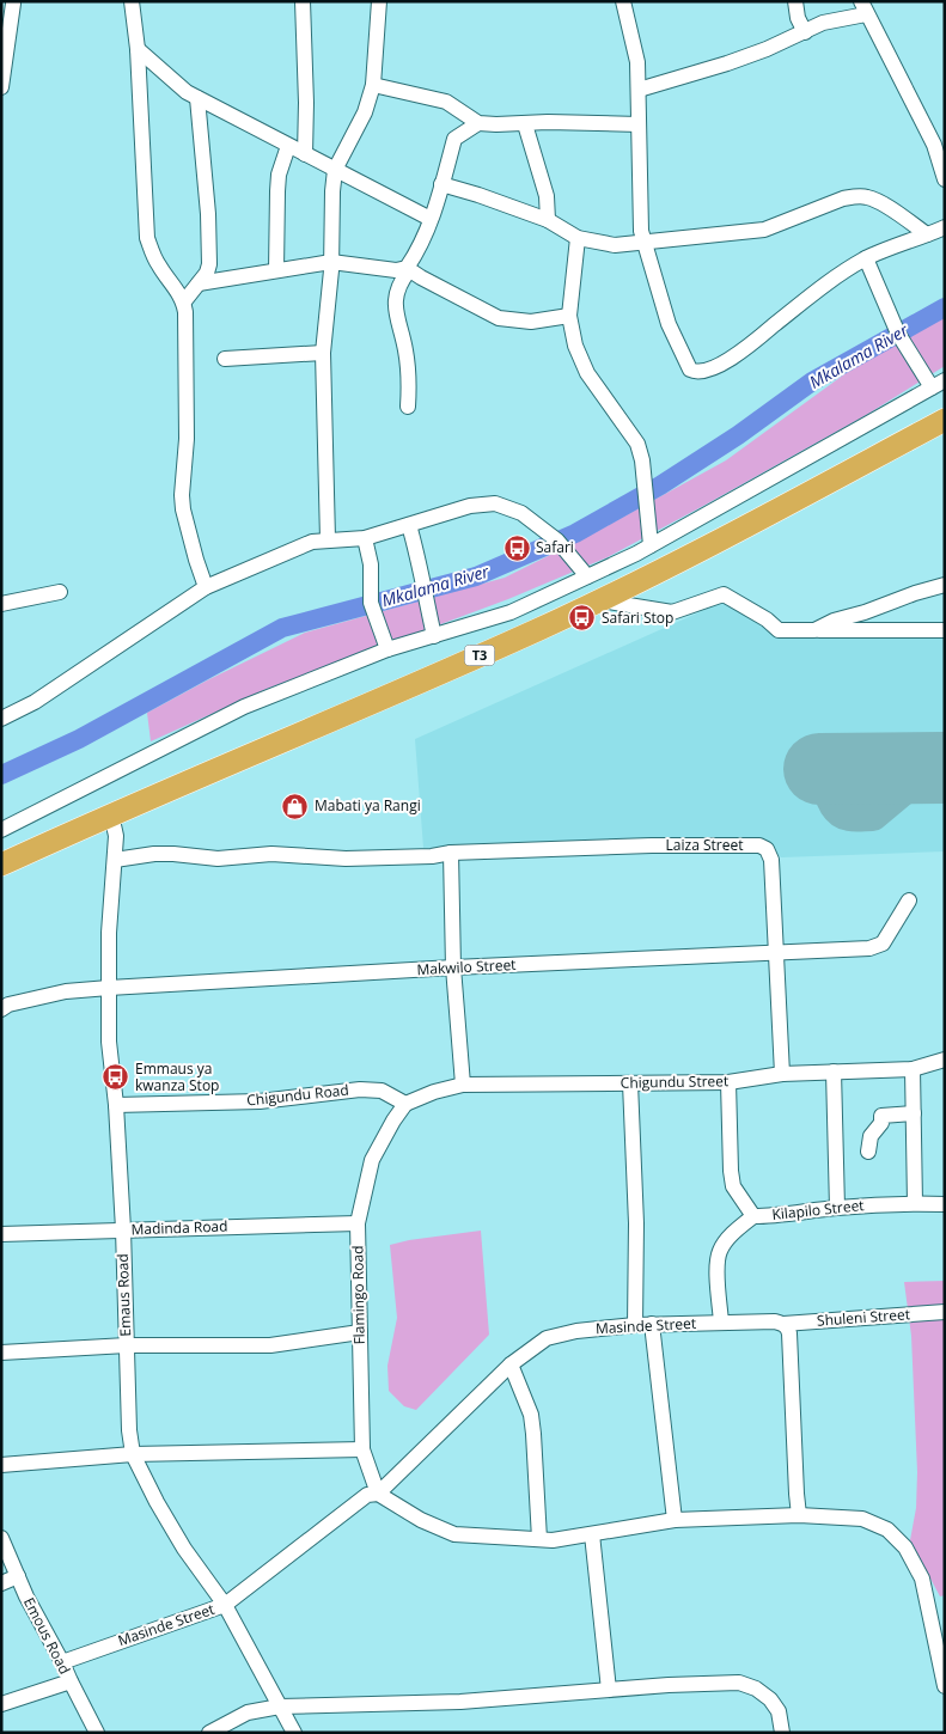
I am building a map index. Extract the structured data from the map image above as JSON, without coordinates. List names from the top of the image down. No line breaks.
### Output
{"streets":{"highway":["T3"],"street":["Laiza Street","Makwilo Street","Chigundu Street","Chigundu Road","Kilapilo Street","Madinda Road","Emaus Road","Flamingo Road","Shuleni Street","Masinde Street","Emous Road"]},"crossings":[["T3","Emaus Road"],["Laiza Street","Makwilo Street"],["Laiza Street","Chigundu Street"],["Laiza Street","Emaus Road"],["Makwilo Street","Emaus Road"],["Chigundu Street","Chigundu Road"],["Chigundu Street","Kilapilo Street"],["Chigundu Street","Flamingo Road"],["Chigundu Road","Emaus Road"],["Chigundu Road","Flamingo Road"],["Madinda Road","Emaus Road"],["Madinda Road","Flamingo Road"],["Emaus Road","Masinde Street"],["Flamingo Road","Masinde Street"],["Shuleni Street","Masinde Street"],["Masinde Street","Emous Road"]],"water":["Mkalama River"],"places":{"bus stop":["Safari","Safari Stop","Emmaus ya kwanza Stop"],"shop":["Mabati ya Rangi"]}}
